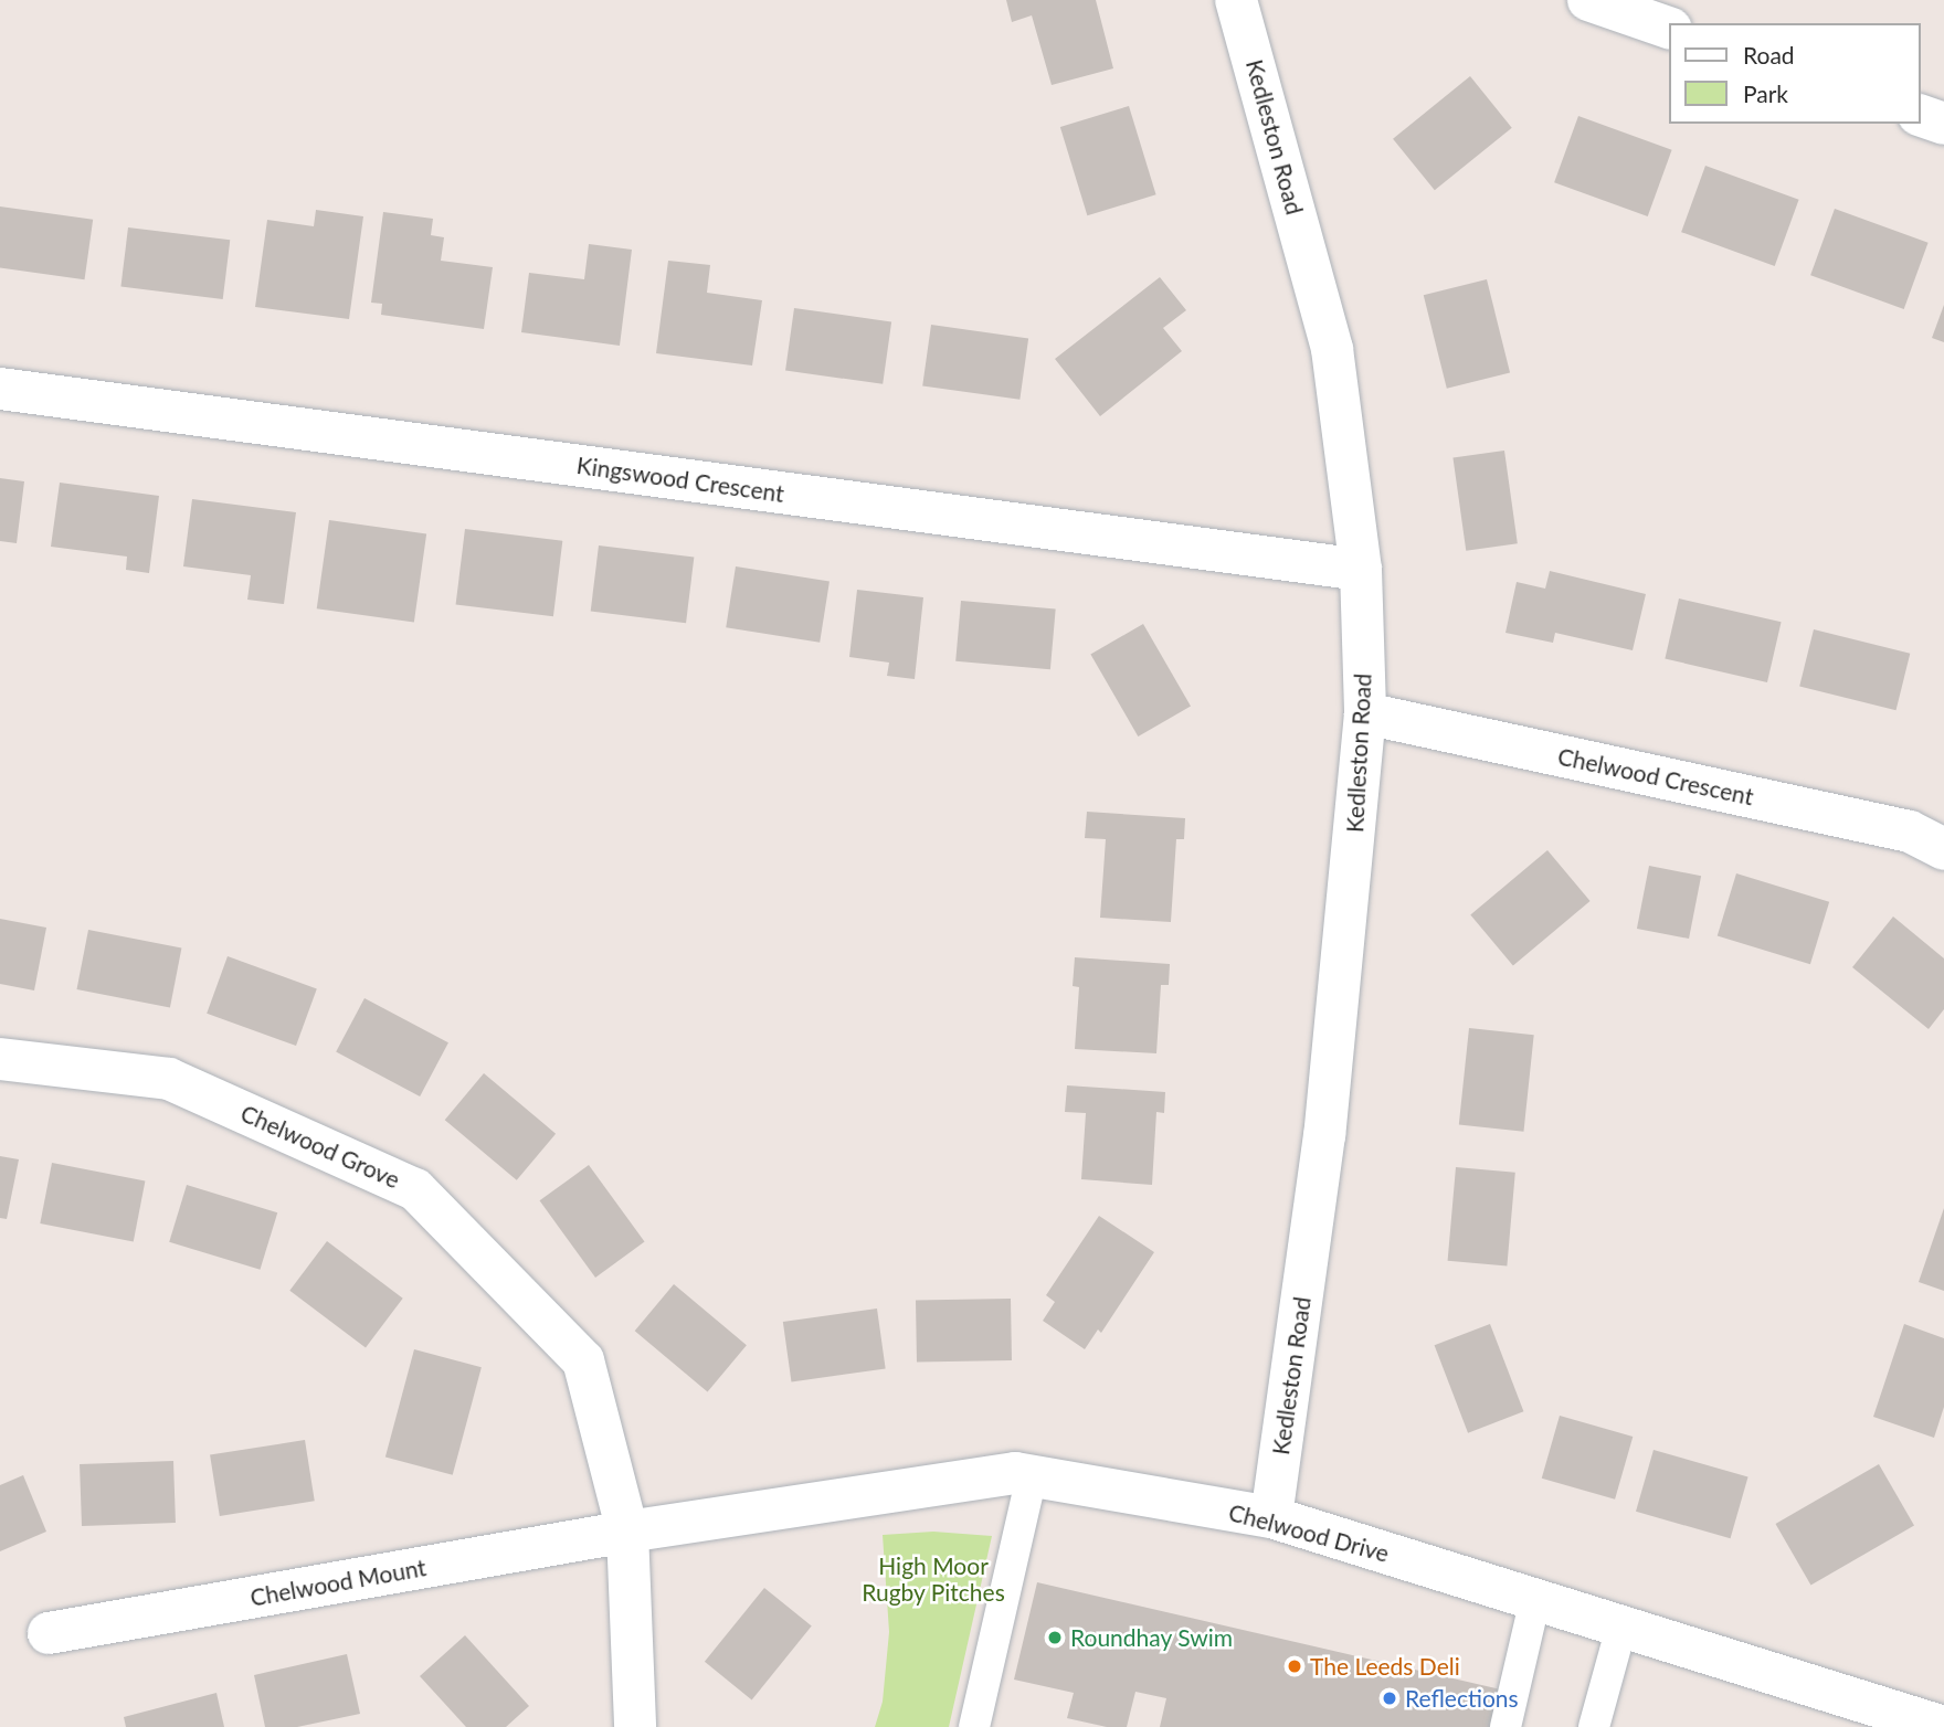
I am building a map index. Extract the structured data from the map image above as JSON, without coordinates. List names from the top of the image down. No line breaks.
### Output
{"streets":{"street":["Kedleston Road","Kingswood Crescent","Chelwood Crescent","Chelwood Grove","Chelwood Drive","Chelwood Mount"]},"crossings":[["Kedleston Road","Kingswood Crescent"],["Kedleston Road","Chelwood Crescent"],["Kedleston Road","Chelwood Drive"],["Chelwood Grove","Chelwood Drive"],["Chelwood Grove","Chelwood Mount"],["Chelwood Drive","Chelwood Mount"]],"parks":["High Moor Rugby Pitches"],"places":["Roundhay Swim","The Leeds Deli","Reflections"],"legend":["Road","Park"]}
